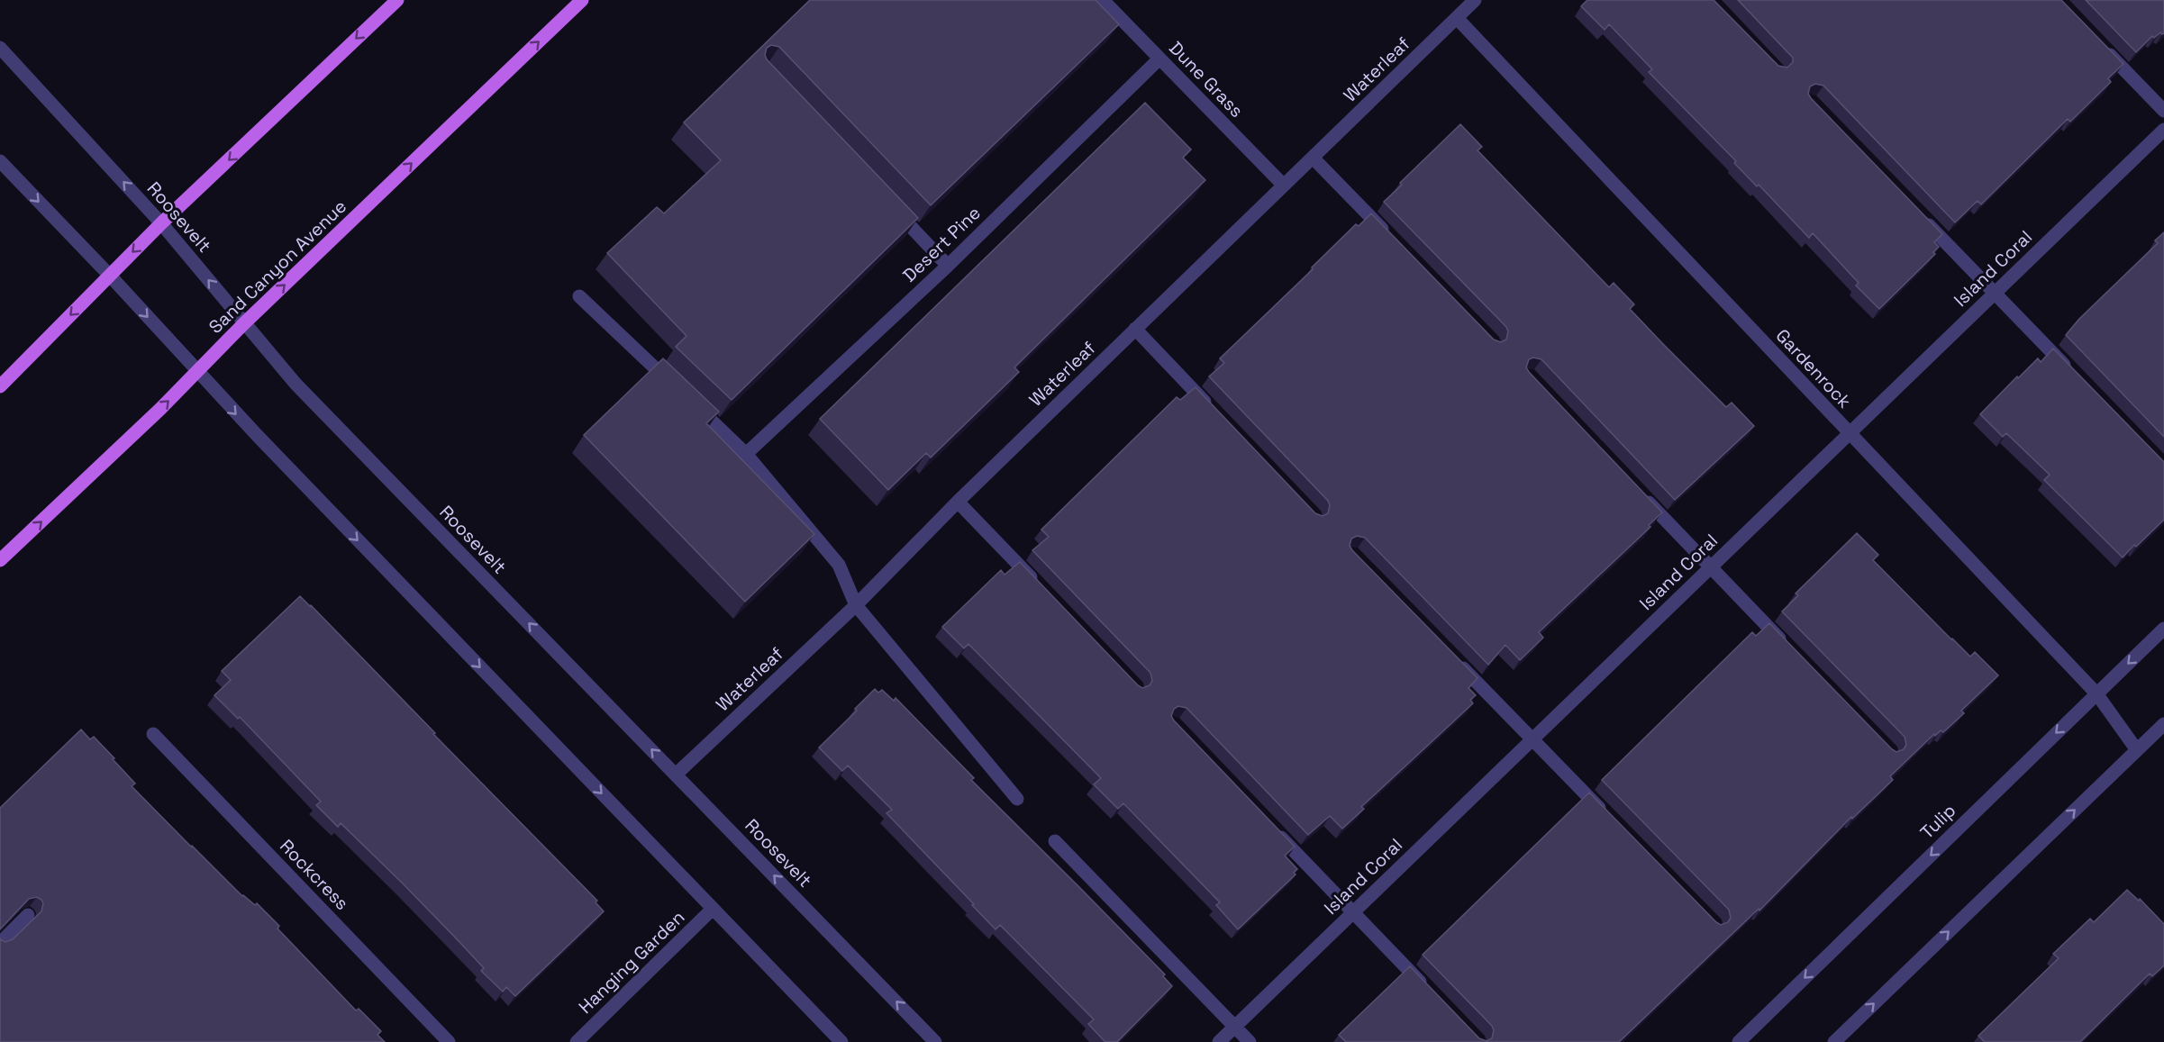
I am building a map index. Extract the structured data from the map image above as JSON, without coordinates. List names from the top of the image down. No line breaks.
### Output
{"streets":{"main road":["Sand Canyon Avenue"],"street":["Waterleaf","Dune Grass","Roosevelt","Desert Pine","Island Coral","Gardenrock","Tulip","Rockcress","Hanging Garden"]},"crossings":[["Waterleaf","Dune Grass"],["Waterleaf","Roosevelt"],["Waterleaf","Gardenrock"],["Dune Grass","Desert Pine"],["Roosevelt","Sand Canyon Avenue"],["Island Coral","Gardenrock"],["Gardenrock","Tulip"]],"one_way":["Sand Canyon Avenue"]}
